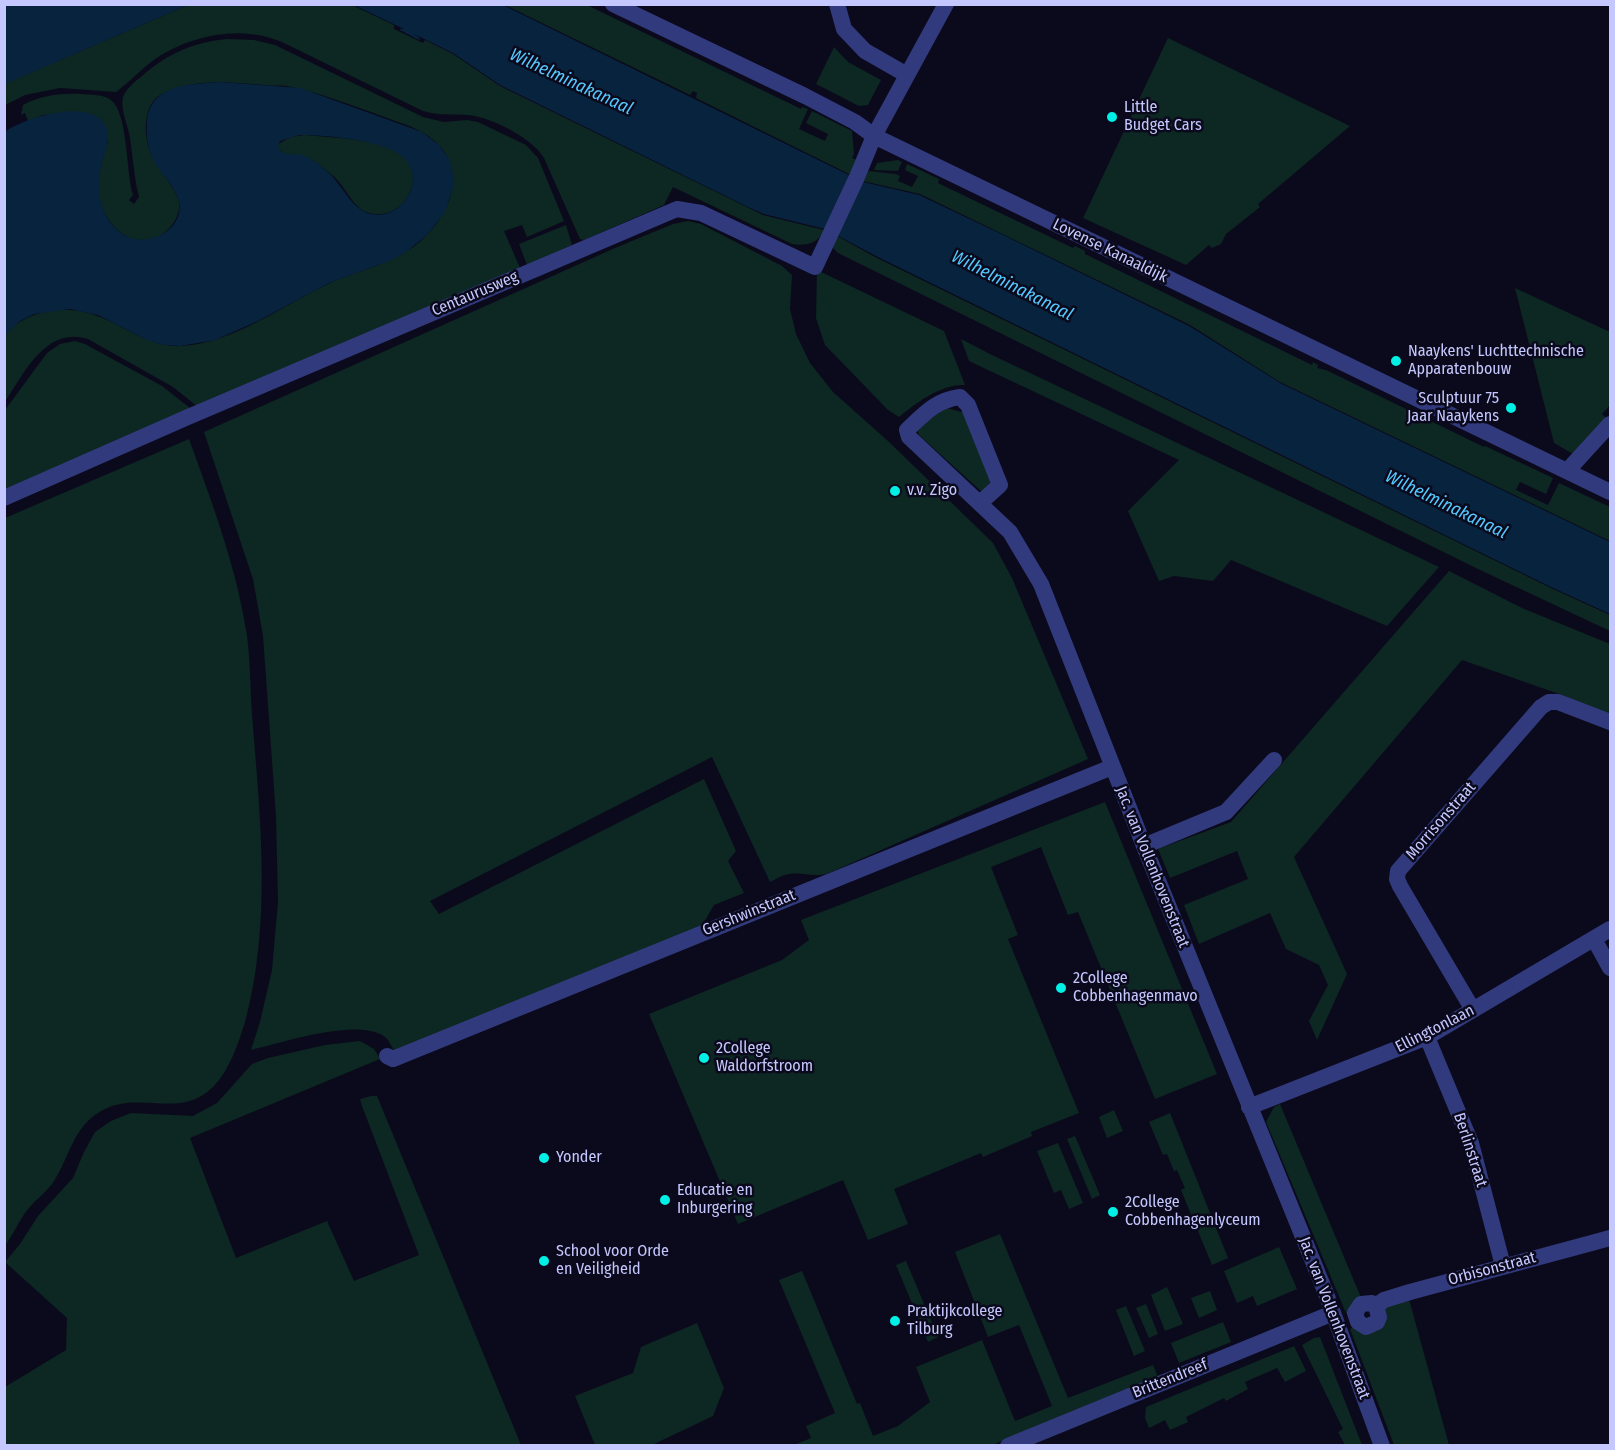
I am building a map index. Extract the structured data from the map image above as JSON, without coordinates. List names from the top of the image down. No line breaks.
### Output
{"streets":{"street":["Lovense Kanaaldijk","Centaurusweg","Morrisonstraat","Jac. van Vollenhovenstraat","Gershwinstraat","Ellingtonlaan","Berlinstraat","Orbisonstraat","Brittendreef"]},"crossings":[["Lovense Kanaaldijk","Centaurusweg"],["Morrisonstraat","Ellingtonlaan"],["Jac. van Vollenhovenstraat","Gershwinstraat"],["Jac. van Vollenhovenstraat","Ellingtonlaan"],["Jac. van Vollenhovenstraat","Brittendreef"],["Ellingtonlaan","Berlinstraat"],["Berlinstraat","Orbisonstraat"]],"water":["Wilhelminakanaal"],"places":["Little Budget Cars","Naaykens' Luchttechnische Apparatenbouw","Sculptuur 75 Jaar Naaykens","v.v. Zigo","2College Cobbenhagenmavo","2College Waldorfstroom","Yonder","Educatie en Inburgering","2College Cobbenhagenlyceum","School voor Orde en Veiligheid","Praktijkcollege Tilburg"]}
